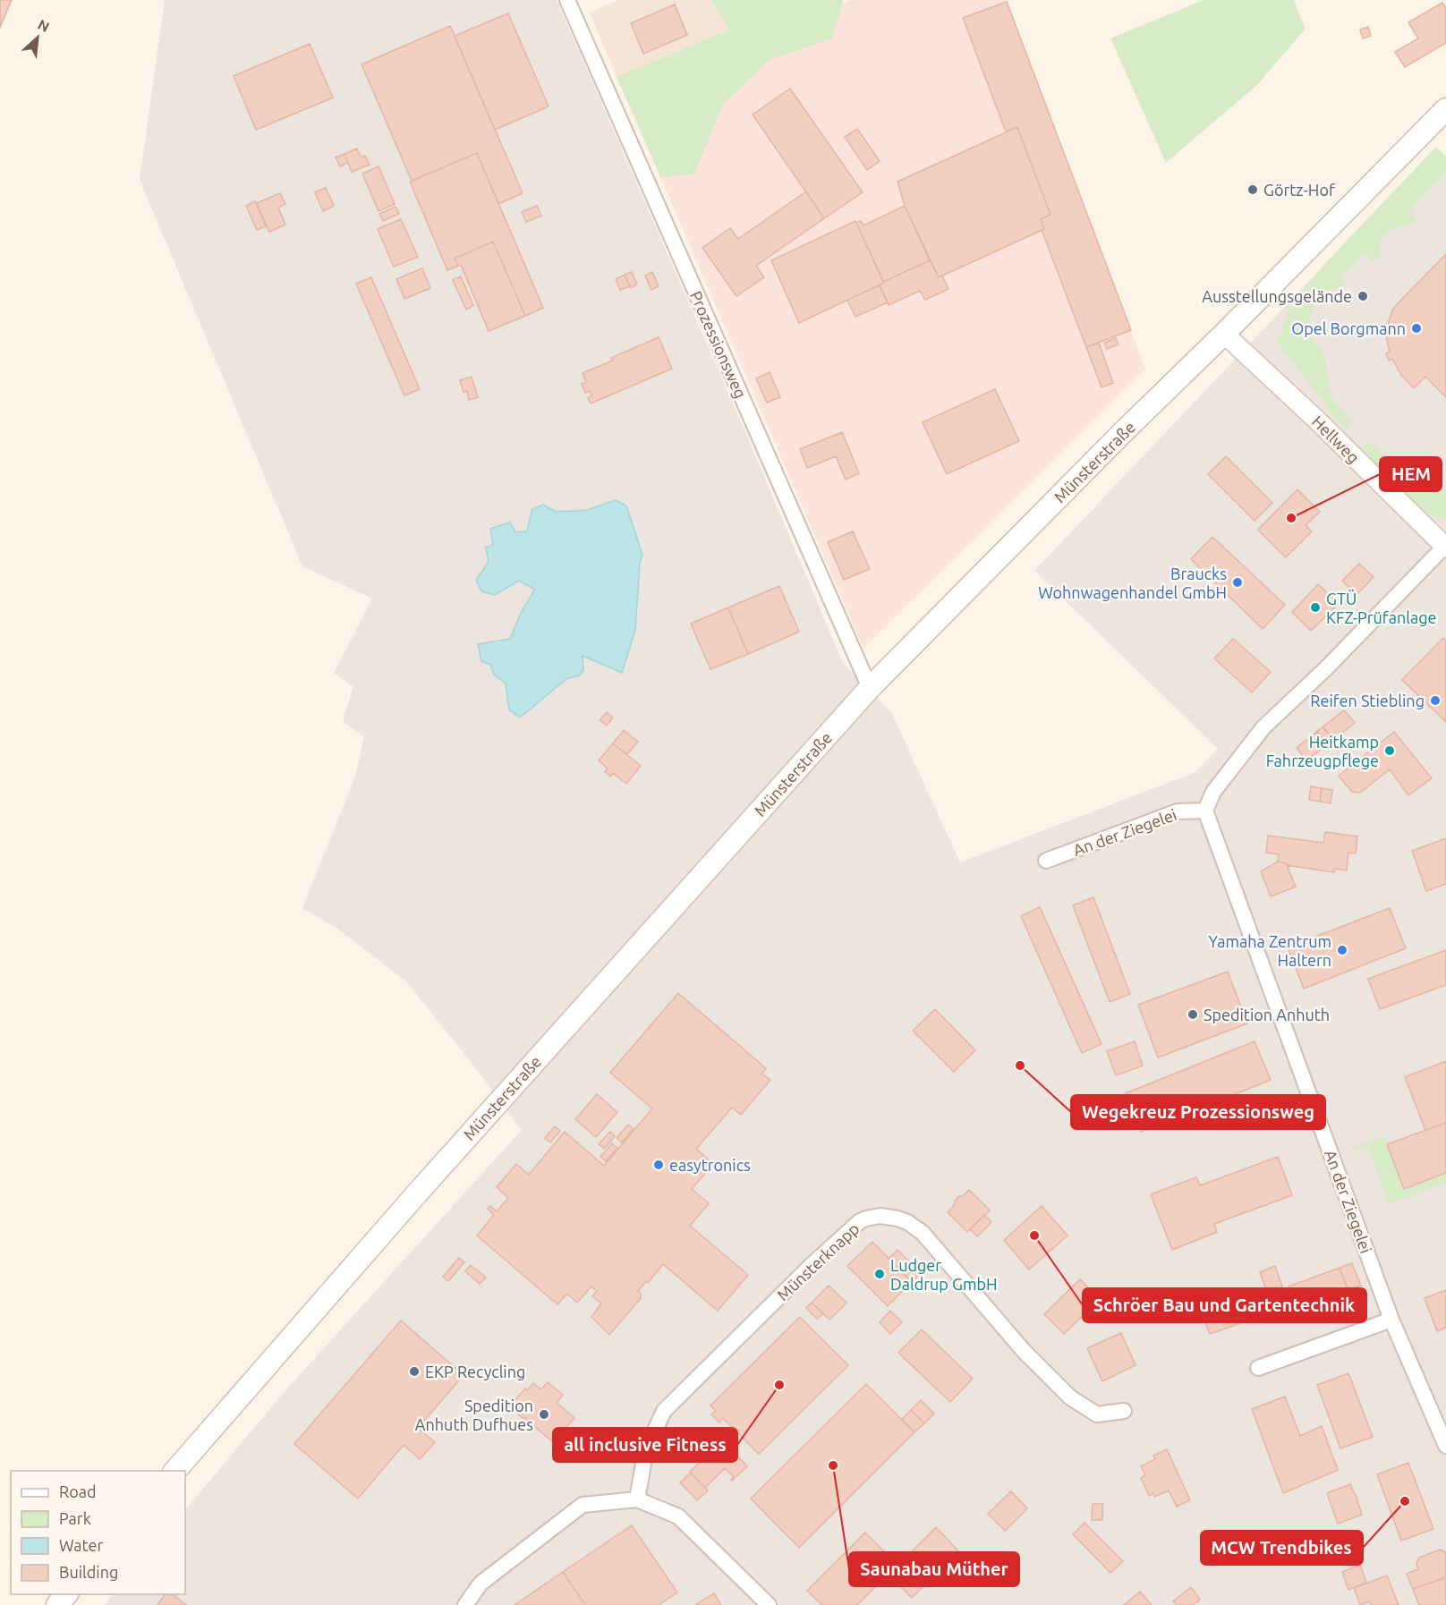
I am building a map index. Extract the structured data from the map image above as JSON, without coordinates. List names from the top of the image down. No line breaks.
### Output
{"streets":{"main road":["Münsterstraße"],"street":["Prozessionsweg","Hellweg","An der Ziegelei","Münsterknapp"]},"crossings":[["Prozessionsweg","Münsterstraße"],["Hellweg","Münsterstraße"]],"places":["Görtz-Hof","Ausstellungsgelände","Opel Borgmann","HEM","Braucks Wohnwagenhandel GmbH","GTÜ KFZ-Prüfanlage","Reifen Stiebling","Heitkamp Fahrzeugpflege","Yamaha Zentrum Haltern","Spedition Anhuth","Wegekreuz Prozessionsweg","easytronics","Schröer Bau und Gartentechnik","Ludger Daldrup GmbH","EKP Recycling","all inclusive Fitness","Spedition Anhuth Dufhues","Saunabau Müther","MCW Trendbikes"],"legend":["Road","Park","Water","Building"],"north":"top right"}
